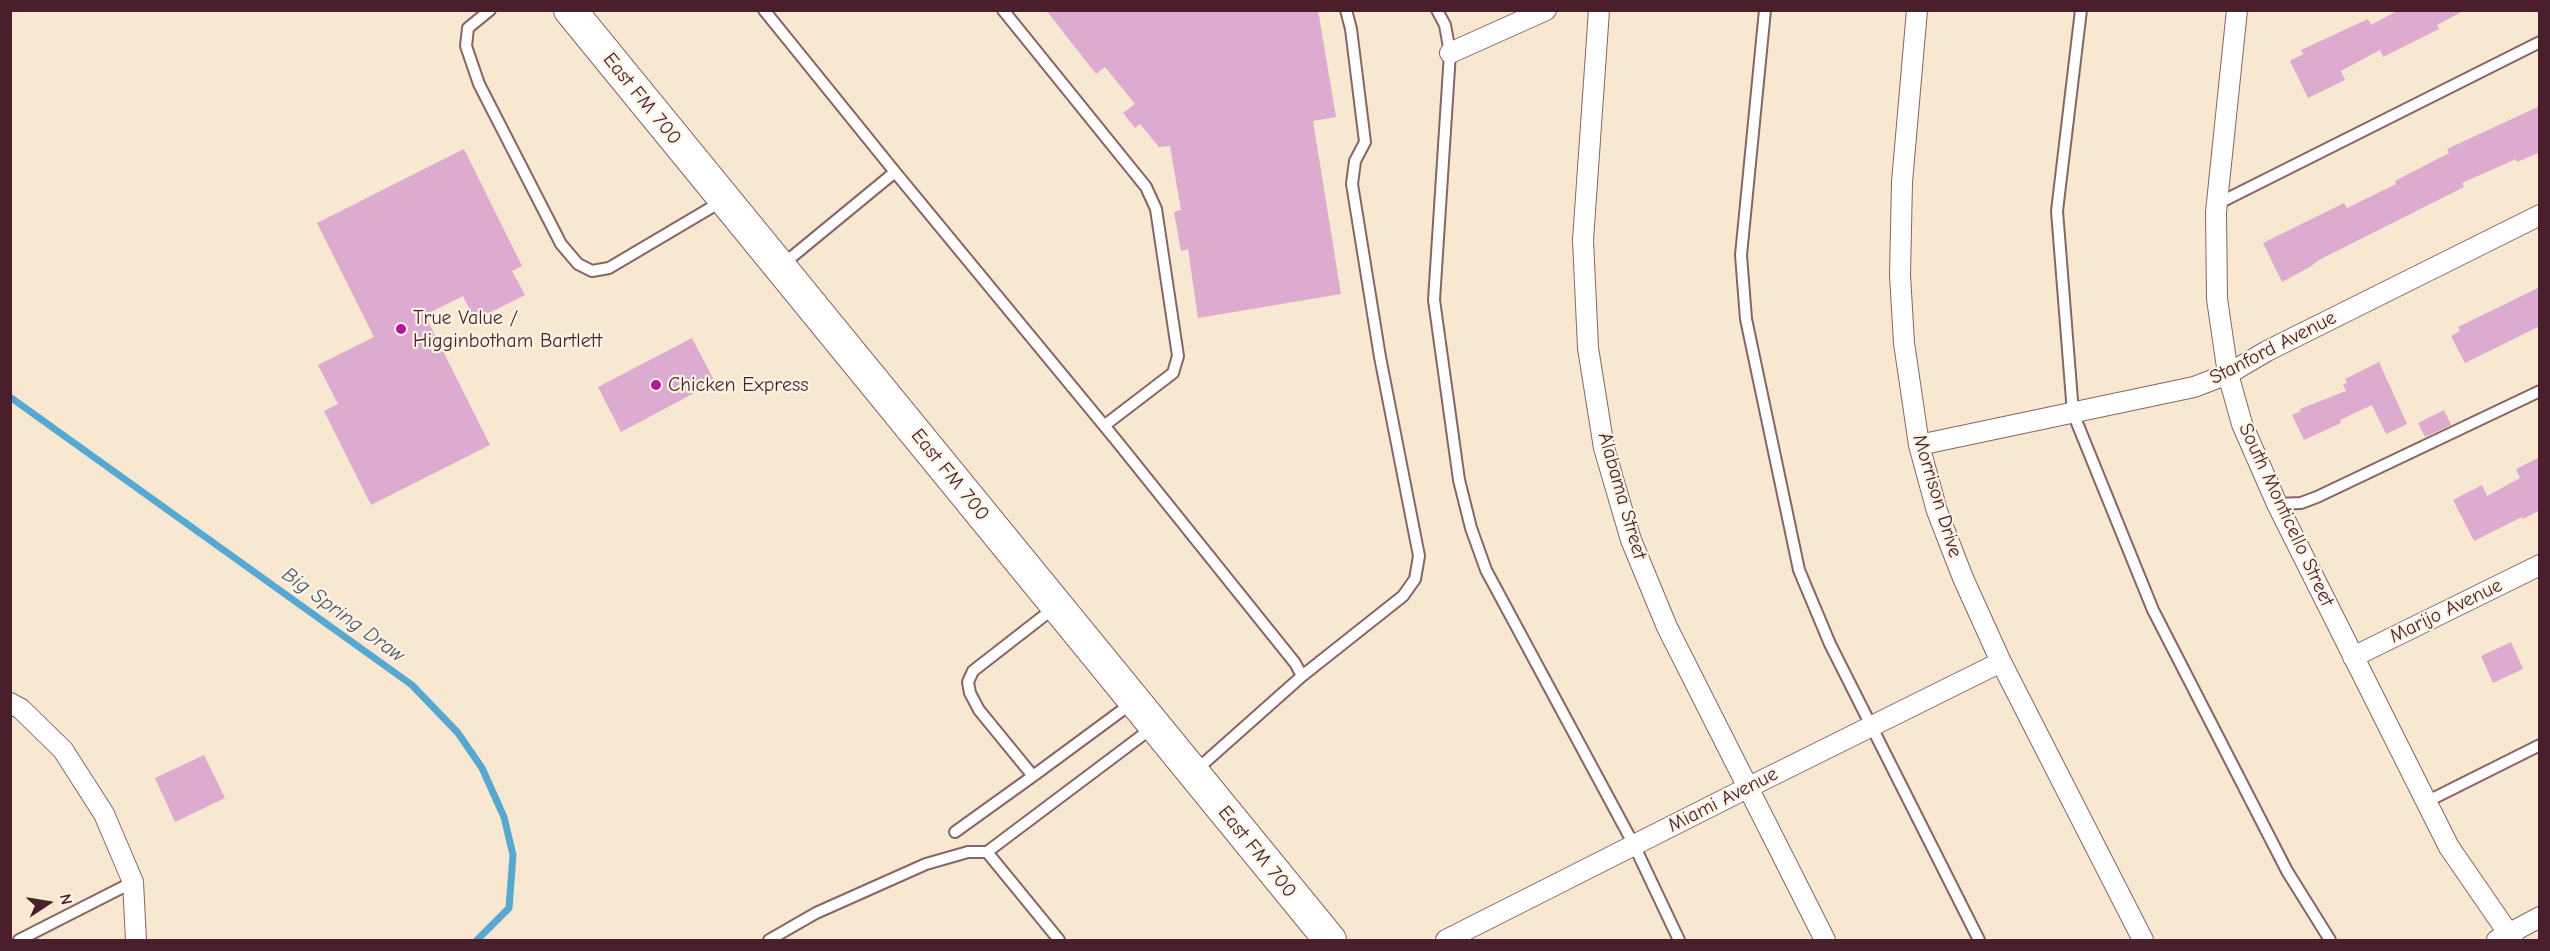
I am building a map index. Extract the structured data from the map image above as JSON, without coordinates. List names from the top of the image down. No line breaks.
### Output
{"streets":{"main road":["East FM 700"],"street":["Stanford Avenue","Alabama Street","Morrison Drive","South Monticello Street","Marijo Avenue","Miami Avenue"]},"crossings":[["Stanford Avenue","Morrison Drive"],["Stanford Avenue","South Monticello Street"],["Alabama Street","Miami Avenue"],["Morrison Drive","Miami Avenue"],["South Monticello Street","Marijo Avenue"]],"water":["Big Spring Draw"],"places":["True Value / Higginbotham Bartlett","Chicken Express"],"north":"right"}
